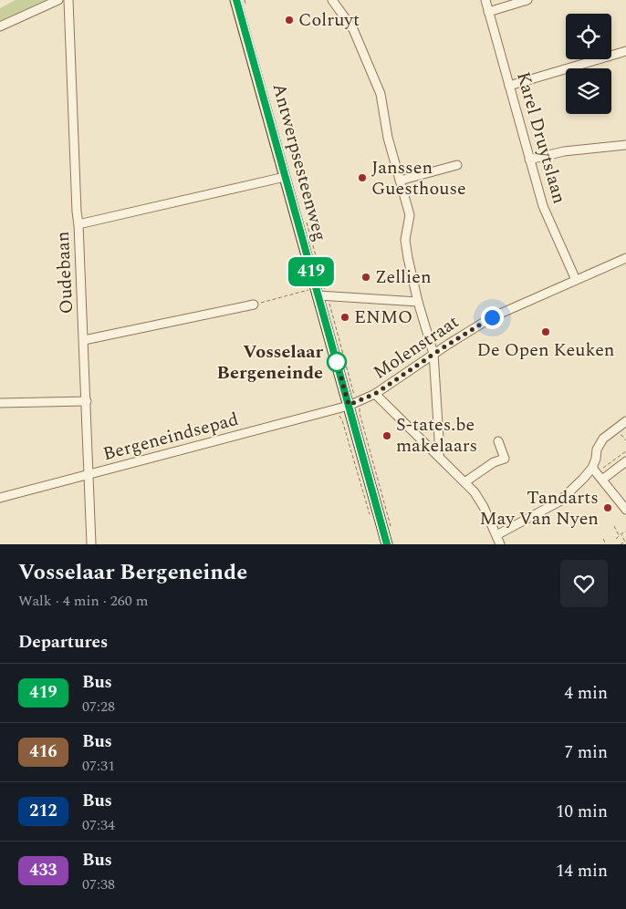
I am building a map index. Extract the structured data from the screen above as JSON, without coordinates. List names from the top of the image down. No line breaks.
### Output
{"streets":{"main road":["Antwerpsesteenweg"],"street":["Karel Druytslaan","Oudebaan","Molenstraat","Bergeneindsepad"]},"crossings":[["Karel Druytslaan","Molenstraat"],["Antwerpsesteenweg","Molenstraat"],["Antwerpsesteenweg","Bergeneindsepad"],["Oudebaan","Bergeneindsepad"],["Molenstraat","Bergeneindsepad"]],"places":["Colruyt","Janssen Guesthouse","Zellien","ENMO","De Open Keuken","Vosselaar Bergeneinde","S-tates.be makelaars","Tandarts May Van Nyen"],"lines":["bus line 419"],"page":{"on_map":"419","heading":[["Vosselaar Bergeneinde","Walk · 4 min · 260 m"],"Departures"],"list":[{"mark":"419","name":"Bus","note":"07:28","value":"4 min"},{"mark":"416","name":"Bus","note":"07:31","value":"7 min"},{"mark":"212","name":"Bus","note":"07:34","value":"10 min"},{"mark":"433","name":"Bus","note":"07:38","value":"14 min"}]}}
